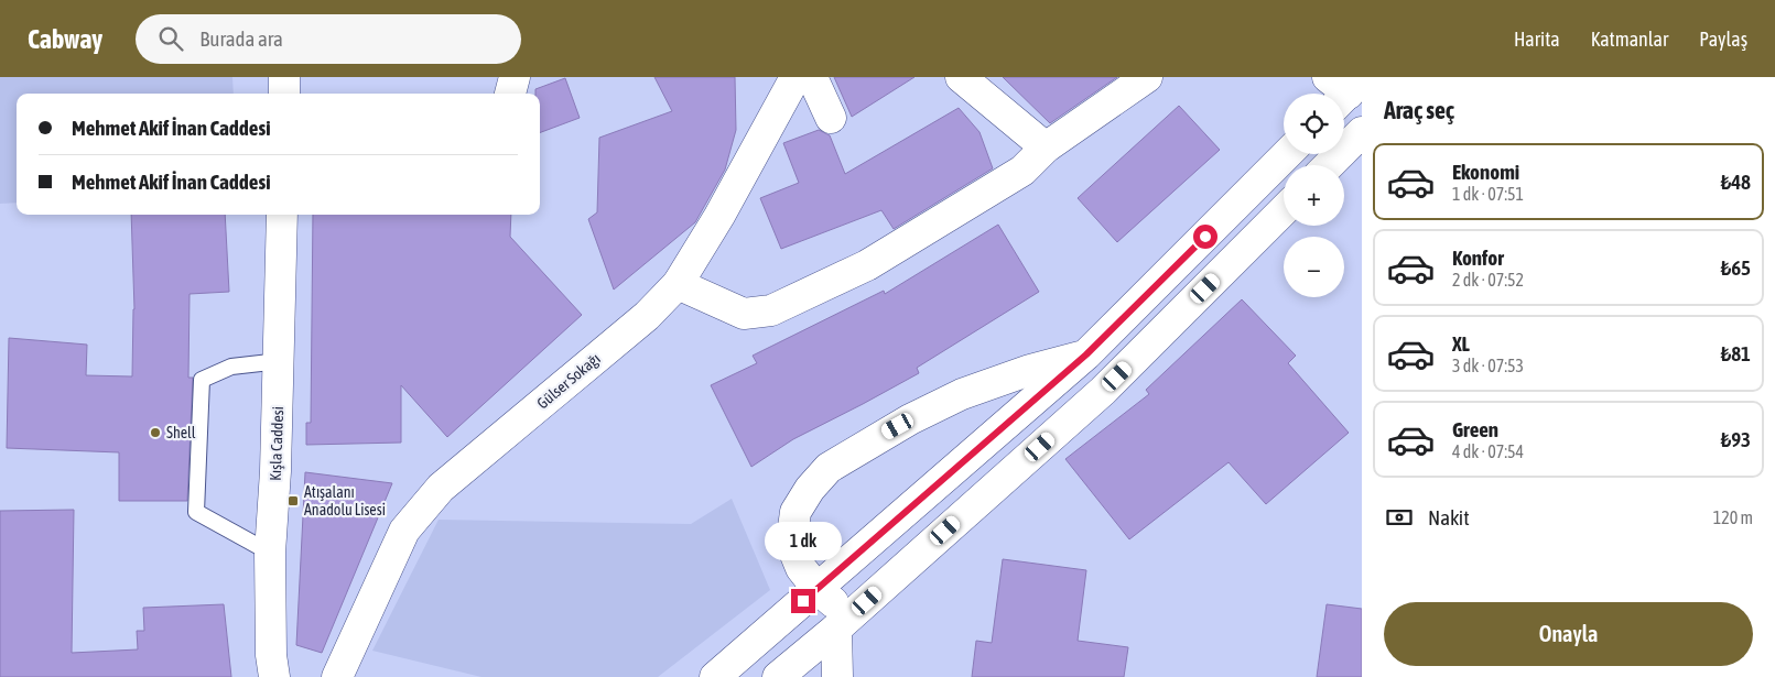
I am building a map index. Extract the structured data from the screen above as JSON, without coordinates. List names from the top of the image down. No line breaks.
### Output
{"streets":{"main road":["Gülser Sokağı","Kışla Caddesi"]},"places":{"other":["Shell"],"transit":["Atışalanı Anadolu Lisesi"]},"page":{"header":"Cabway","search":"Burada ara","nav":["Harita","Katmanlar","Paylaş"],"heading":"Araç seç","map_buttons":["+","−"],"banner":["Mehmet Akif İnan Caddesi","Mehmet Akif İnan Caddesi"],"list":[{"name":"Ekonomi","note":"1 dk · 07:51","value":"₺48"},{"name":"Konfor","note":"2 dk · 07:52","value":"₺65"},{"name":"XL","note":"3 dk · 07:53","value":"₺81"},{"name":"Green","note":"4 dk · 07:54","value":"₺93"}],"pay":["Nakit","120 m"],"bubble":"1 dk","buttons":"Onayla"}}
